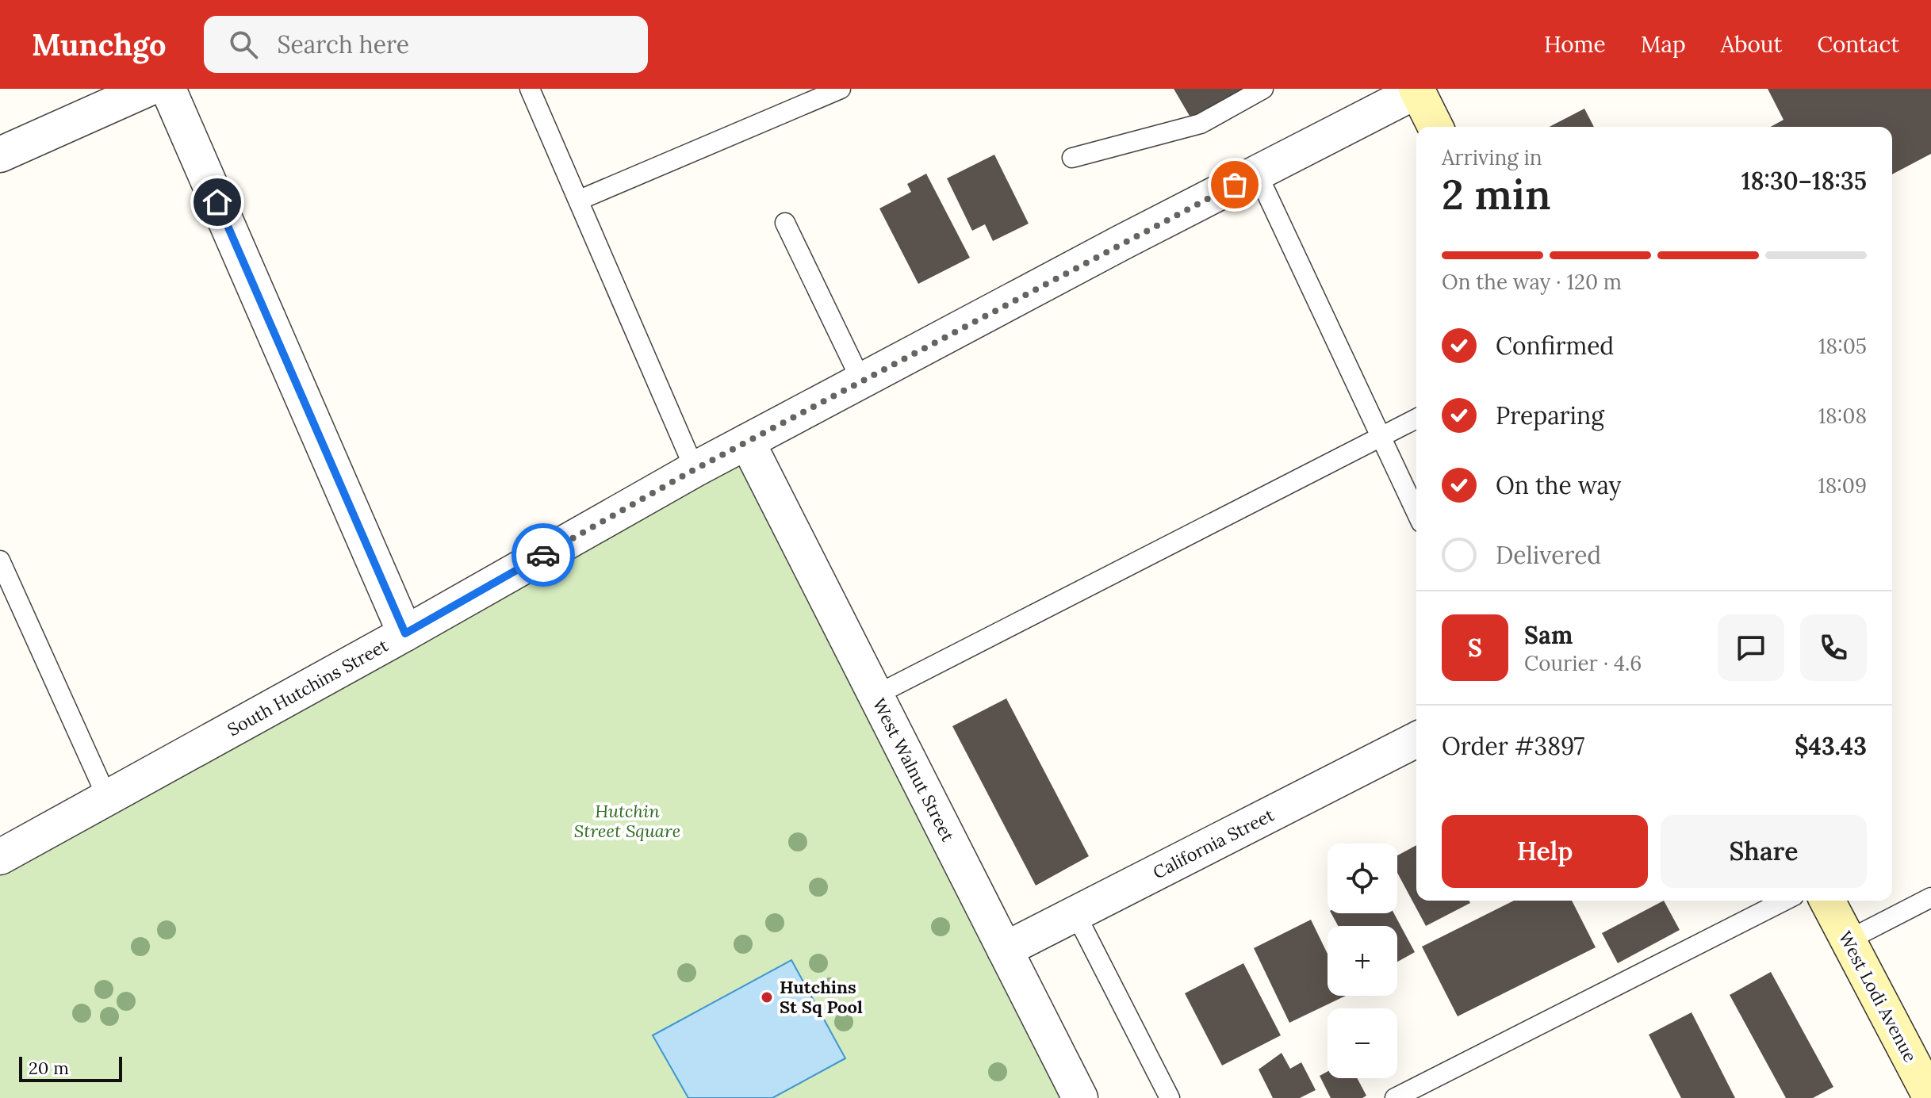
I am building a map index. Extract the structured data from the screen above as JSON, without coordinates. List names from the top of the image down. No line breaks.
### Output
{"streets":{"main road":["West Lodi Avenue"],"street":["South Hutchins Street","West Walnut Street","California Street"]},"crossings":[["South Hutchins Street","West Walnut Street"],["West Walnut Street","California Street"]],"parks":["Hutchin Street Square"],"places":["Hutchins St Sq Pool"],"scale_bar":"20 m","page":{"header":"Munchgo","search":"Search here","nav":["Home","Map","About","Contact"],"heading":["2 min","Arriving in","18:30–18:35"],"panel":["Sam","Courier · 4.6","Order #3897","$43.43"],"bar":"On the way · 120 m","list":[["Confirmed","18:05"],["Preparing","18:08"],["On the way","18:09"],"Delivered"],"round":"S","buttons":["Help","Share"],"map_buttons":["+","−"],"scale":"20 m"}}
